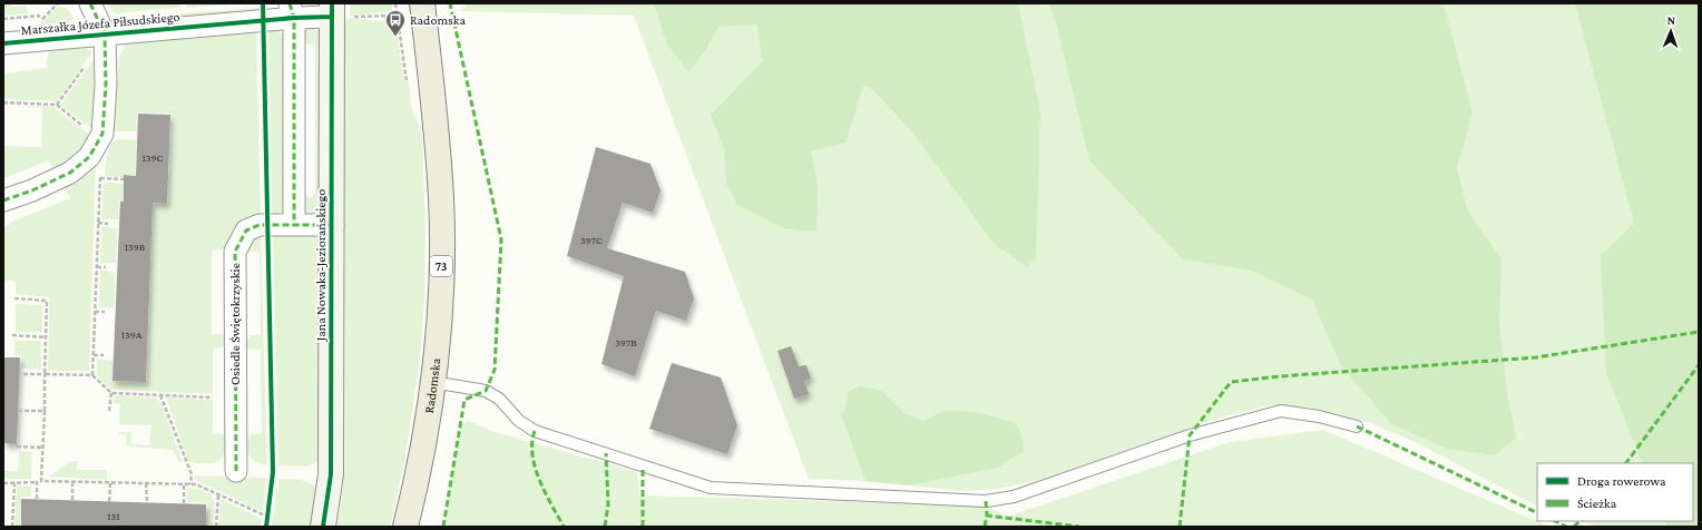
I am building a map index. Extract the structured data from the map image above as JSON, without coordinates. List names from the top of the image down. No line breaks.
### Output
{"streets":{"main road":["73","Radomska"],"street":["Marszałka Józefa Piłsudskiego","Jana Nowaka-Jeziorańskiego","Osiedle Świętokrzyskie"]},"crossings":[["Marszałka Józefa Piłsudskiego","Jana Nowaka-Jeziorańskiego"],["Jana Nowaka-Jeziorańskiego","Osiedle Świętokrzyskie"]],"places":{"bus stop":["Radomska"]},"house_numbers":["139C","397C","139B","139A","397B","131"],"legend":["Droga rowerowa","Ścieżka"],"north":"top"}
